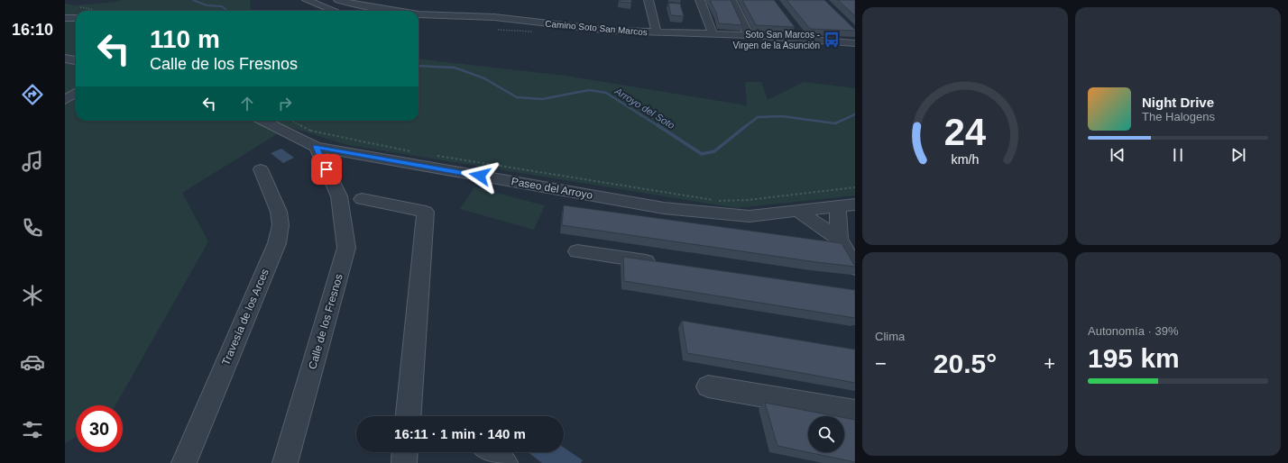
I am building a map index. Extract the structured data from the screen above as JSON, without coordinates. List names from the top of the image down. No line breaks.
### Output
{"streets":{"street":["Camino Soto San Marcos","Paseo del Arroyo","Travesía de los Arces","Calle de los Fresnos"]},"crossings":[["Paseo del Arroyo","Calle de los Fresnos"]],"water":["Arroyo del Soto"],"places":{"bus stop":["Soto San Marcos - Virgen de la Asunción"]},"page":{"tabs":"16:10","turn":["110 m","Calle de los Fresnos"],"song":["Night Drive","The Halogens"],"tile":["Clima",["Autonomía · 39%","195 km"]],"heat":["−","20.5°","+"],"limit":"30","trip":"16:11 · 1 min · 140 m","gauge":["24","km/h"]}}
